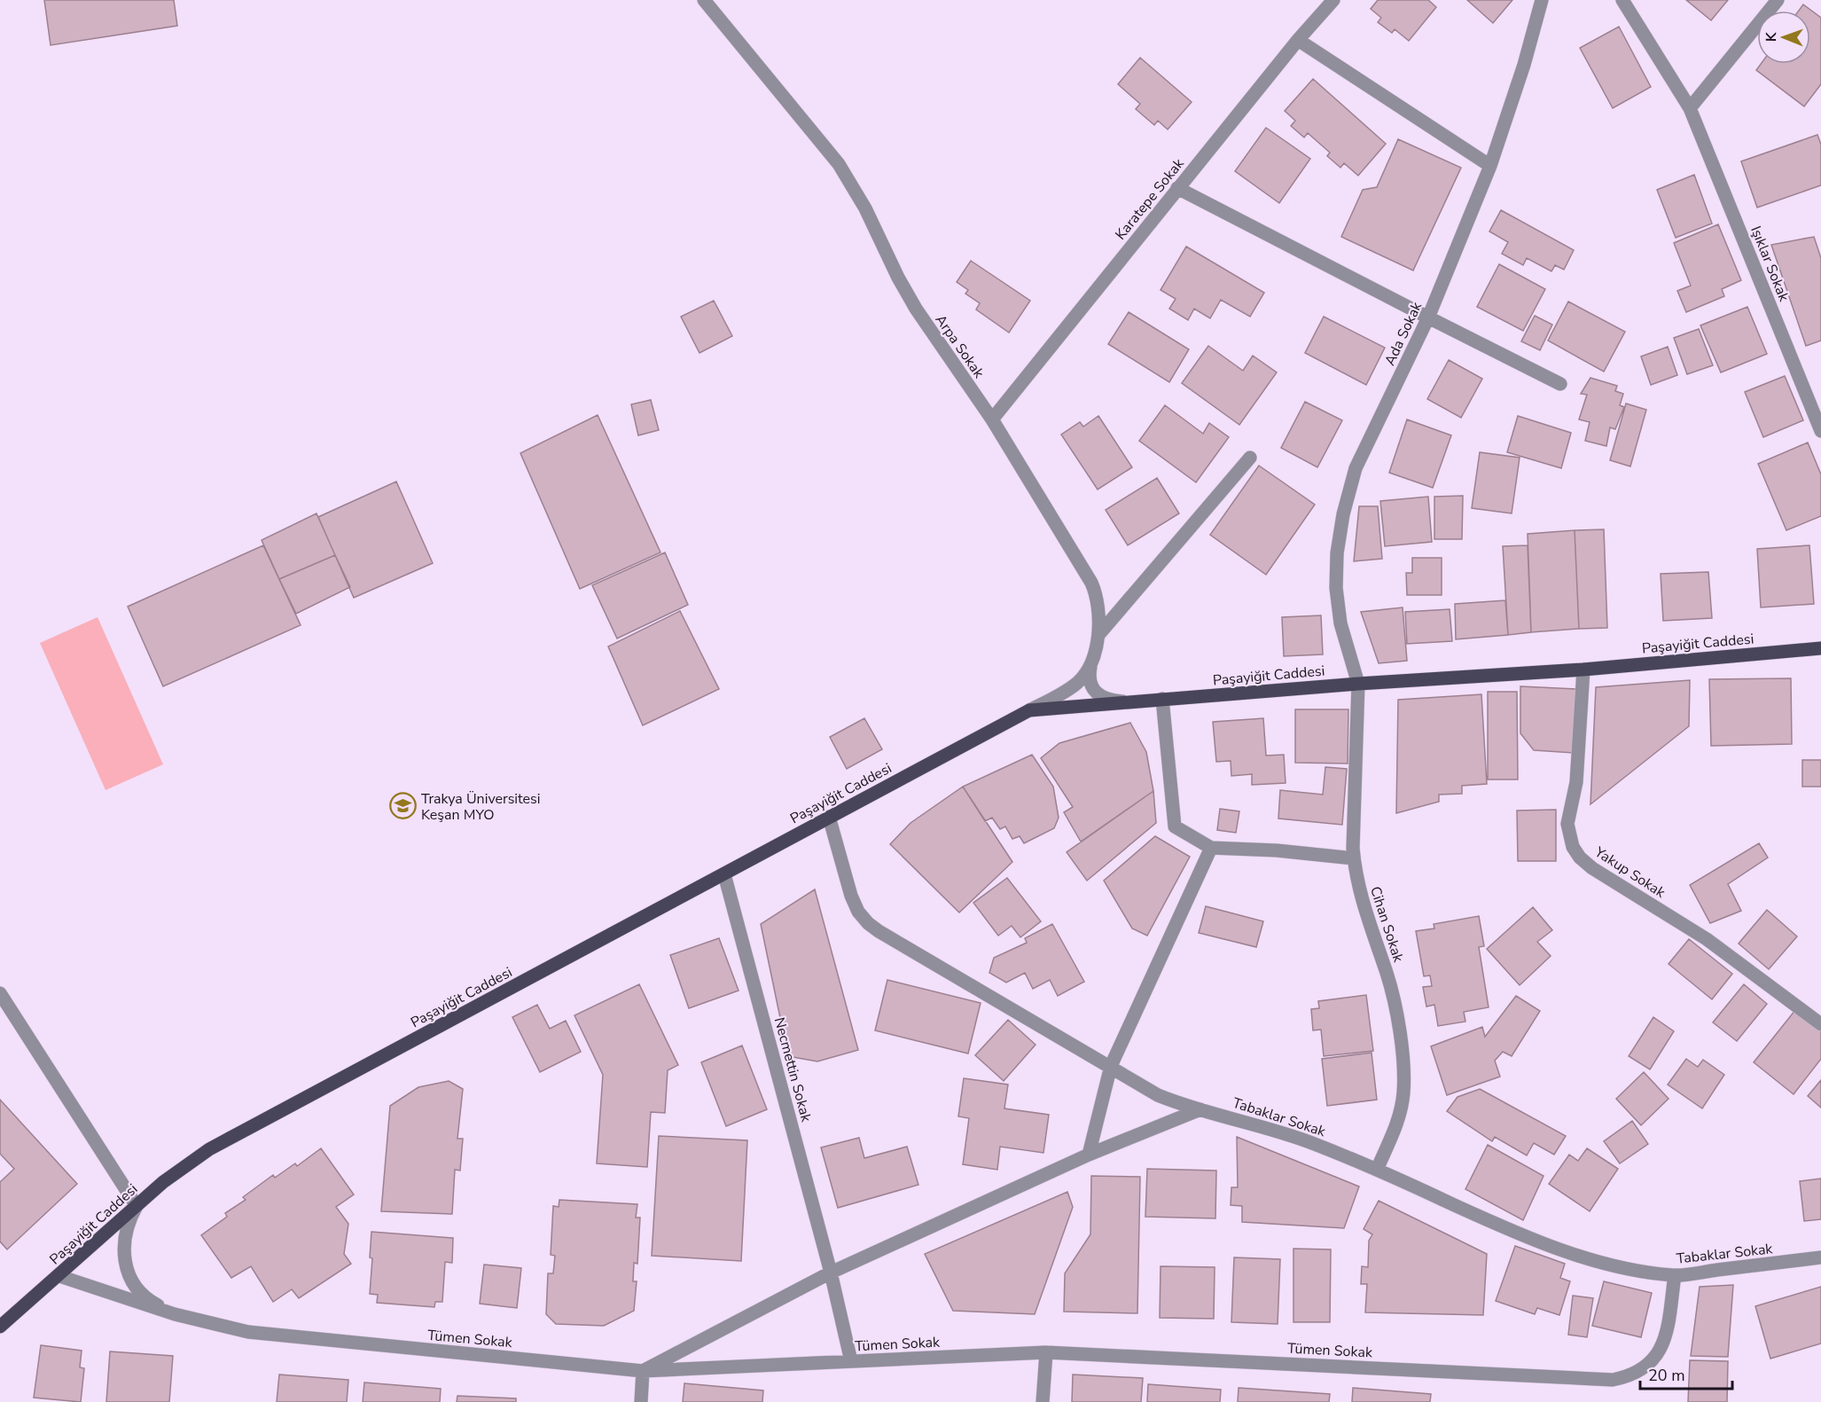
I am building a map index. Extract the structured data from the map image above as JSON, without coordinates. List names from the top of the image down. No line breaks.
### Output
{"streets":{"main road":["Paşayiğit Caddesi"],"street":["Karatepe Sokak","Işıklar Sokak","Ada Sokak","Arpa Sokak","Yakup Sokak","Cihan Sokak","Necmettin Sokak","Tabaklar Sokak","Tümen Sokak"]},"crossings":[["Karatepe Sokak","Arpa Sokak"],["Ada Sokak","Paşayiğit Caddesi"],["Ada Sokak","Cihan Sokak"],["Arpa Sokak","Paşayiğit Caddesi"],["Paşayiğit Caddesi","Yakup Sokak"],["Paşayiğit Caddesi","Cihan Sokak"],["Paşayiğit Caddesi","Necmettin Sokak"],["Paşayiğit Caddesi","Tabaklar Sokak"],["Paşayiğit Caddesi","Tümen Sokak"],["Cihan Sokak","Tabaklar Sokak"],["Necmettin Sokak","Tümen Sokak"],["Tabaklar Sokak","Tümen Sokak"]],"places":{"school or university":["Trakya Üniversitesi Keşan MYO"]},"scale_bar":"20 m","north":"left"}
